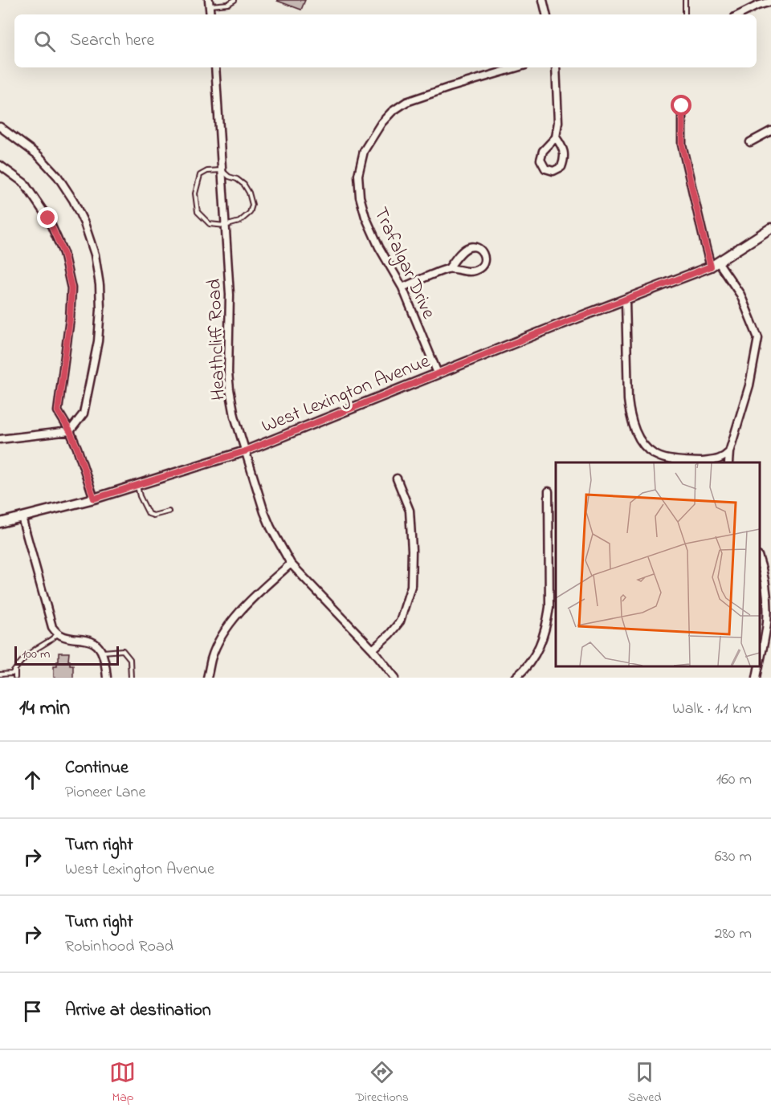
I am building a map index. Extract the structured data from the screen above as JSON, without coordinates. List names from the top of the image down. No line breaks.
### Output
{"streets":{"street":["Trafalgar Drive","Heathcliff Road","West Lexington Avenue"]},"crossings":[["Trafalgar Drive","West Lexington Avenue"],["Heathcliff Road","West Lexington Avenue"]],"scale_bar":"100 m","page":{"search":"Search here","scale":"100 m","heading":["14 min","Walk · 1.1 km"],"list":[["Continue","Pioneer Lane","160 m"],["Turn right","West Lexington Avenue","630 m"],["Turn right","Robinhood Road","280 m"],"Arrive at destination"],"nav":["Map","Directions","Saved"]}}
